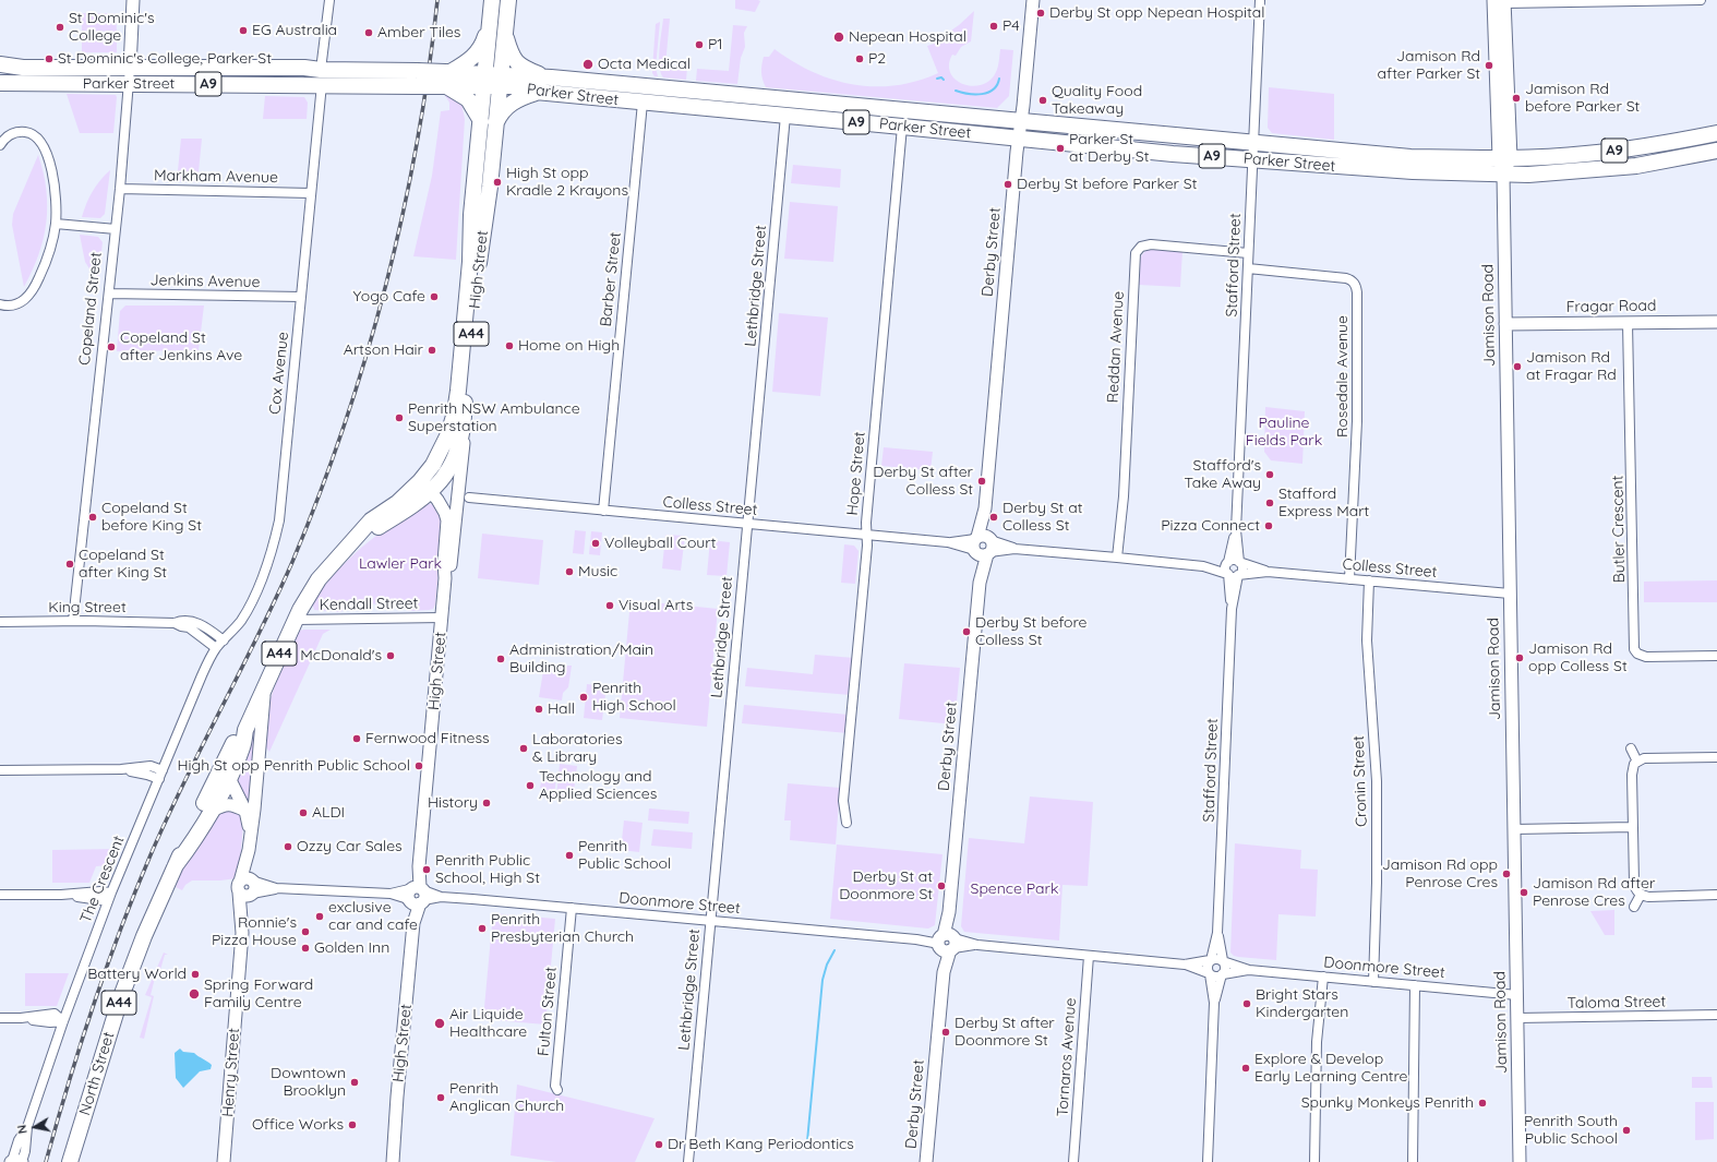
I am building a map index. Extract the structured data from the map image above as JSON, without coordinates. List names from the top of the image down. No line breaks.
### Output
{"streets":{"highway":["Parker Street","A9","High Street","A44","North Street"],"street":["Markham Avenue","Derby Street","Stafford Street","Barber Street","Jenkins Avenue","Lethbridge Street","Fragar Road","Copeland Street","Jamison Road","Reddan Avenue","Cox Avenue","Rosedale Avenue","Hope Street","Colless Street","Butler Crescent","Kendall Street","King Street","Cronin Street","The Crescent","Doonmore Street","Taloma Street","Fulton Street","Tornaros Avenue","Henry Street"]},"crossings":[["Parker Street","Derby Street"],["Parker Street","Stafford Street"],["Parker Street","High Street"],["Parker Street","Barber Street"],["Parker Street","Lethbridge Street"],["Parker Street","Copeland Street"],["Parker Street","Jamison Road"],["Parker Street","A44"],["Parker Street","Cox Avenue"],["Parker Street","Hope Street"],["Markham Avenue","Copeland Street"],["Markham Avenue","Cox Avenue"],["Derby Street","Colless Street"],["Derby Street","Doonmore Street"],["Stafford Street","Reddan Avenue"],["Stafford Street","Rosedale Avenue"],["Stafford Street","Colless Street"],["Stafford Street","Doonmore Street"],["High Street","A44"],["High Street","Kendall Street"],["High Street","Doonmore Street"],["Barber Street","Colless Street"],["Jenkins Avenue","Copeland Street"],["Jenkins Avenue","Cox Avenue"],["Lethbridge Street","Colless Street"],["Lethbridge Street","Doonmore Street"],["Fragar Road","Jamison Road"],["Fragar Road","Butler Crescent"],["Copeland Street","King Street"],["Jamison Road","Colless Street"],["Jamison Road","Doonmore Street"],["Jamison Road","Taloma Street"],["A44","Kendall Street"],["A44","North Street"],["Reddan Avenue","Colless Street"],["Cox Avenue","King Street"],["Cox Avenue","The Crescent"],["Rosedale Avenue","Colless Street"],["Hope Street","Colless Street"],["Colless Street","Cronin Street"],["King Street","The Crescent"],["Cronin Street","Doonmore Street"],["Doonmore Street","Fulton Street"],["Doonmore Street","Tornaros Avenue"]],"parks":["Pauline Fields Park","Lawler Park","Spence Park"],"places":["Derby St opp Nepean Hospital","P4","St Dominic's College","EG Australia","Amber Tiles","Nepean Hospital","P1","St Dominic's College, Parker St","P2","Octa Medical","Jamison Rd after Parker St","Jamison Rd before Parker St","Quality Food Takeaway","Parker St at Derby St","High St opp Kradle 2 Krayons","Derby St before Parker St","Yogo Cafe","Home on High","Copeland St after Jenkins Ave","Artson Hair","Jamison Rd at Fragar Rd","Penrith NSW Ambulance Superstation","Stafford's Take Away","Derby St after Colless St","Stafford Express Mart","Copeland St before King St","Derby St at Colless St","Pizza Connect","Volleyball Court","Copeland St after King St","Music","Visual Arts","Derby St before Colless St","McDonald's","Jamison Rd opp Colless St","Administration/Main Building","Penrith High School","Hall","Fernwood Fitness","Laboratories & Library","High St opp Penrith Public School","Technology and Applied Sciences","History","ALDI","Ozzy Car Sales","Penrith Public School","Penrith Public School, High St","Jamison Rd opp Penrose Cres","Derby St at Doonmore St","Jamison Rd after Penrose Cres","exclusive car and cafe","Penrith Presbyterian Church","Ronnie's Pizza House","Golden Inn","Battery World","Spring Forward Family Centre","Bright Stars Kindergarten","Air Liquide Healthcare","Derby St after Doonmore St","Explore & Develop Early Learning Centre","Downtown Brooklyn","Penrith Anglican Church","Spunky Monkeys Penrith","Office Works","Penrith South Public School","Dr Beth Kang Periodontics"],"north":"left"}
